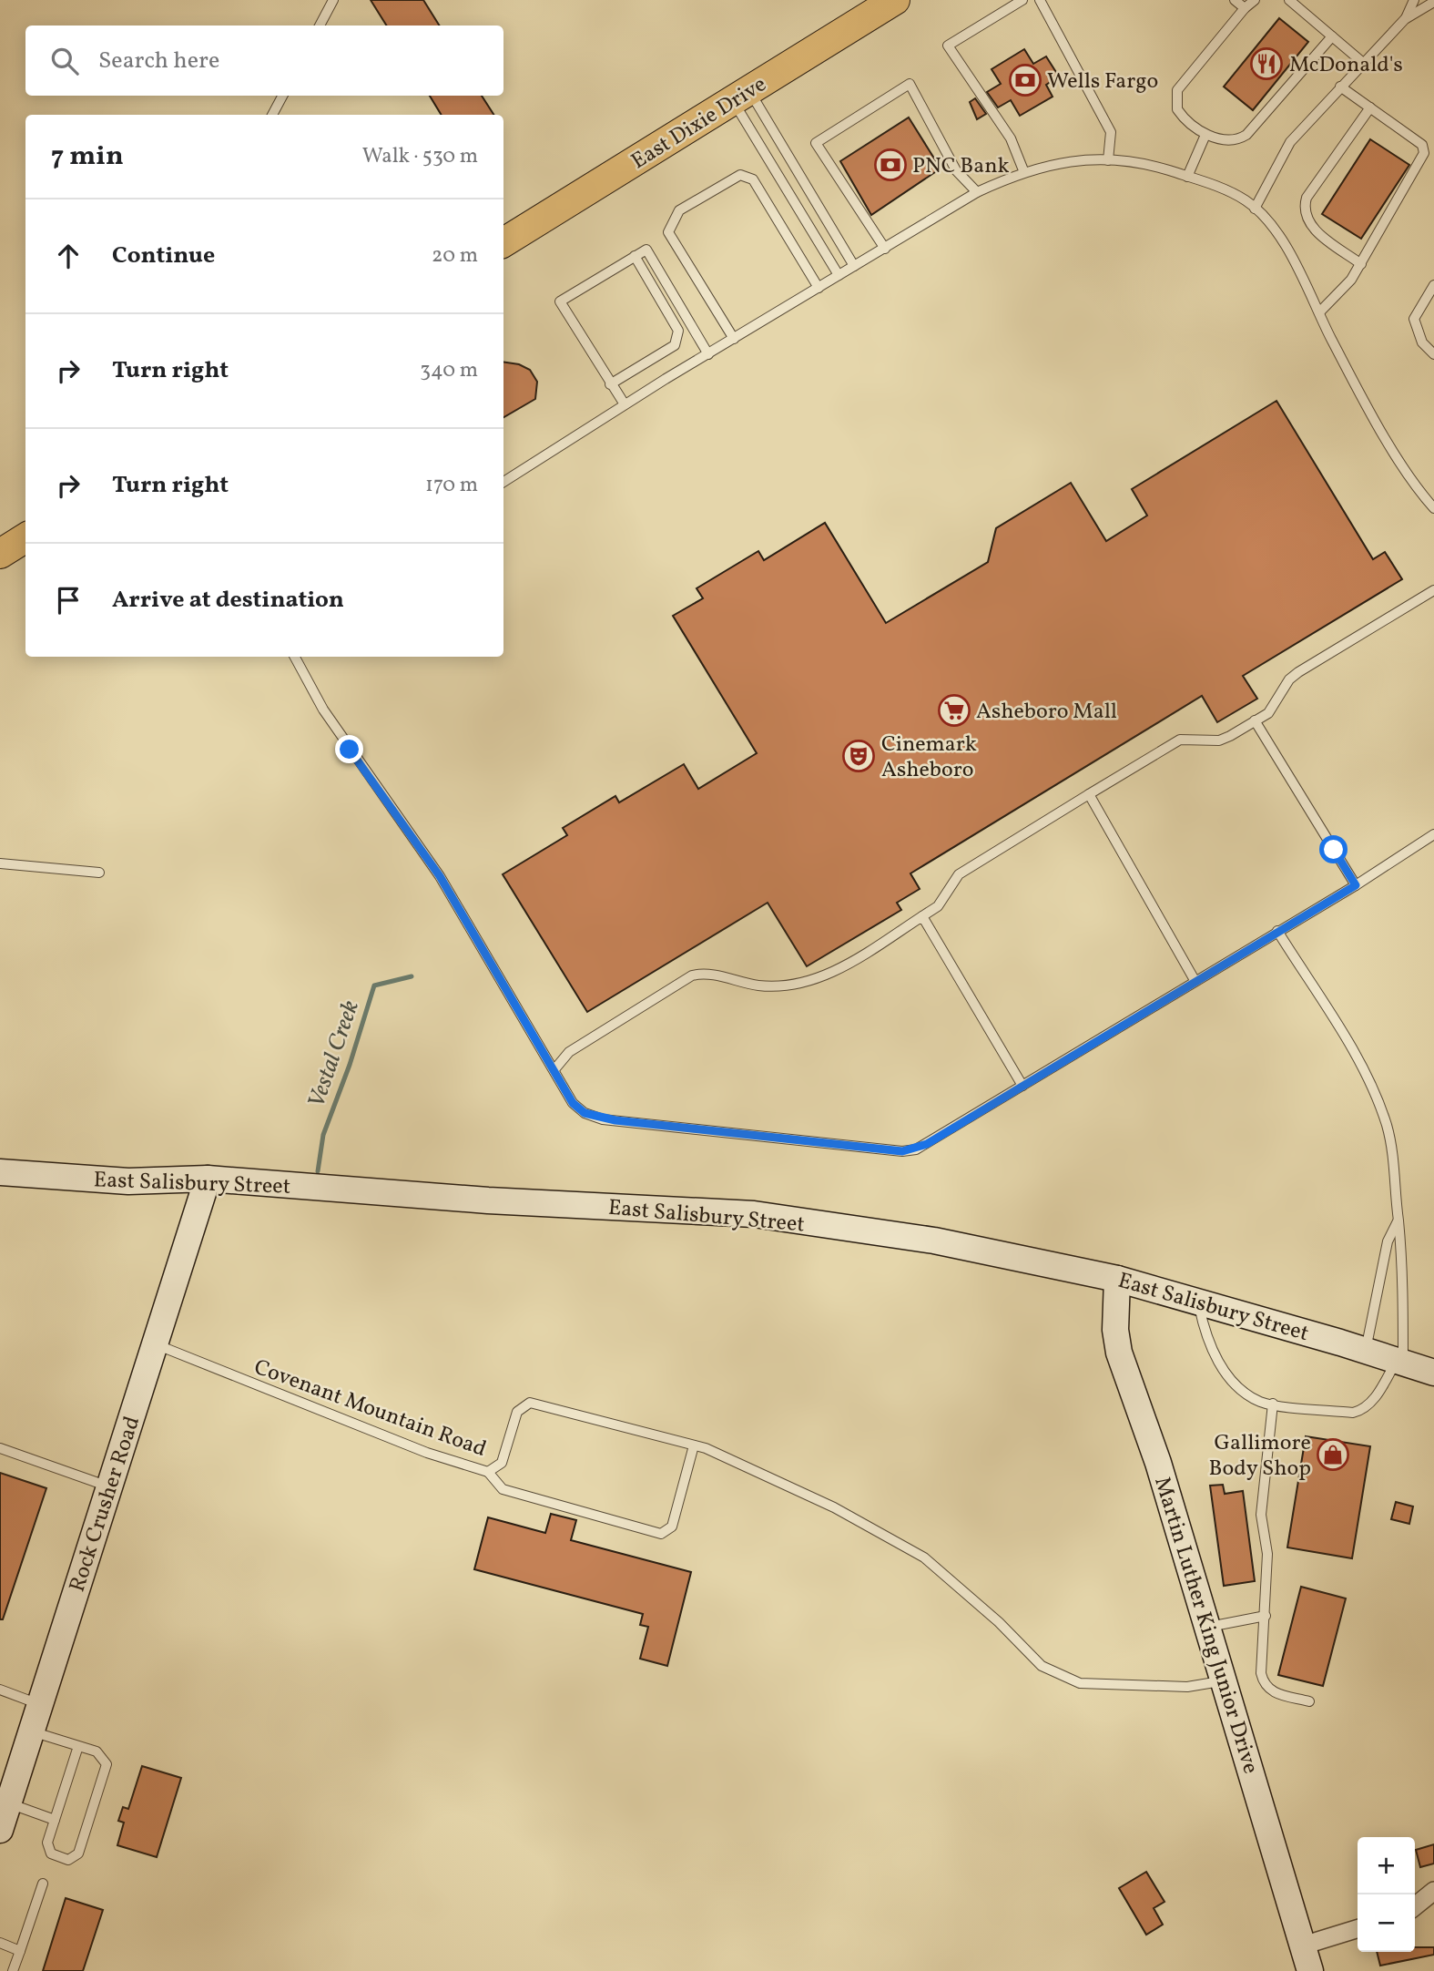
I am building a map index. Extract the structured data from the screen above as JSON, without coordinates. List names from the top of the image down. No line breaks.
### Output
{"streets":{"main road":["East Dixie Drive","East Salisbury Street","Rock Crusher Road","Martin Luther King Junior Drive"],"lane":["Covenant Mountain Road"]},"crossings":[["East Salisbury Street","Rock Crusher Road"],["East Salisbury Street","Martin Luther King Junior Drive"],["Covenant Mountain Road","Rock Crusher Road"],["Covenant Mountain Road","Martin Luther King Junior Drive"]],"water":["Vestal Creek"],"places":{"restaurant":["McDonald's"],"bank":["Wells Fargo","PNC Bank"],"supermarket":["Asheboro Mall"],"theatre":["Cinemark Asheboro"],"shop":["Gallimore Body Shop"]},"page":{"search":"Search here","heading":["7 min","Walk · 530 m"],"list":[["Continue","20 m"],["Turn right","340 m"],["Turn right","170 m"],"Arrive at destination"],"map_buttons":["+","−"]}}
